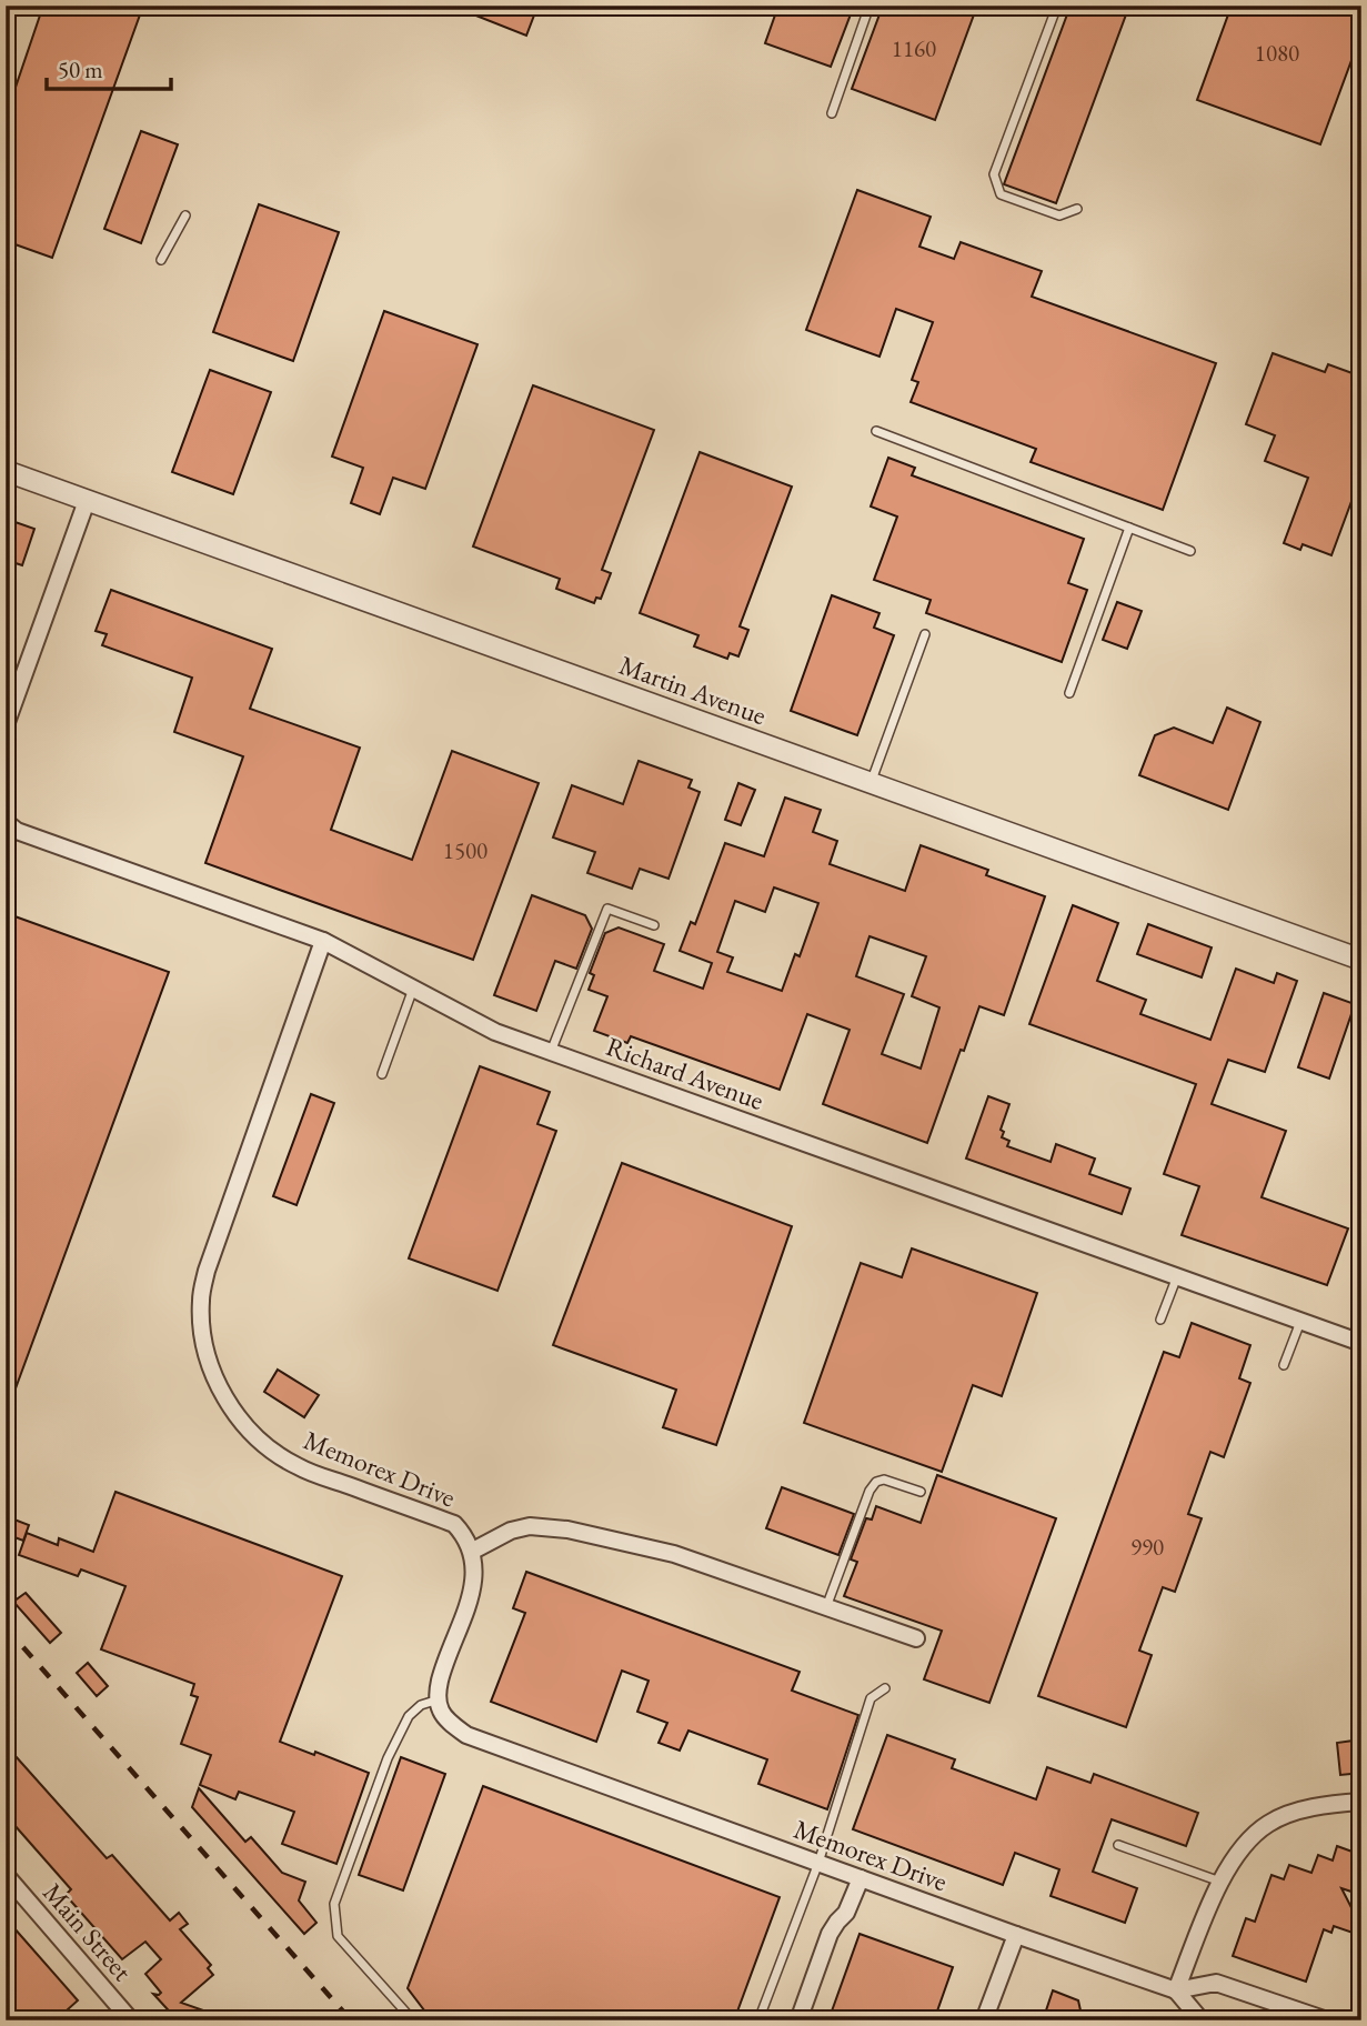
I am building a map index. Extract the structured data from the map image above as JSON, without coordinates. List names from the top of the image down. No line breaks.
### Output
{"streets":{"street":["Martin Avenue","Richard Avenue","Memorex Drive","Main Street"]},"crossings":[["Richard Avenue","Memorex Drive"]],"house_numbers":["1160","1080","1500","990"],"scale_bar":"50 m"}
